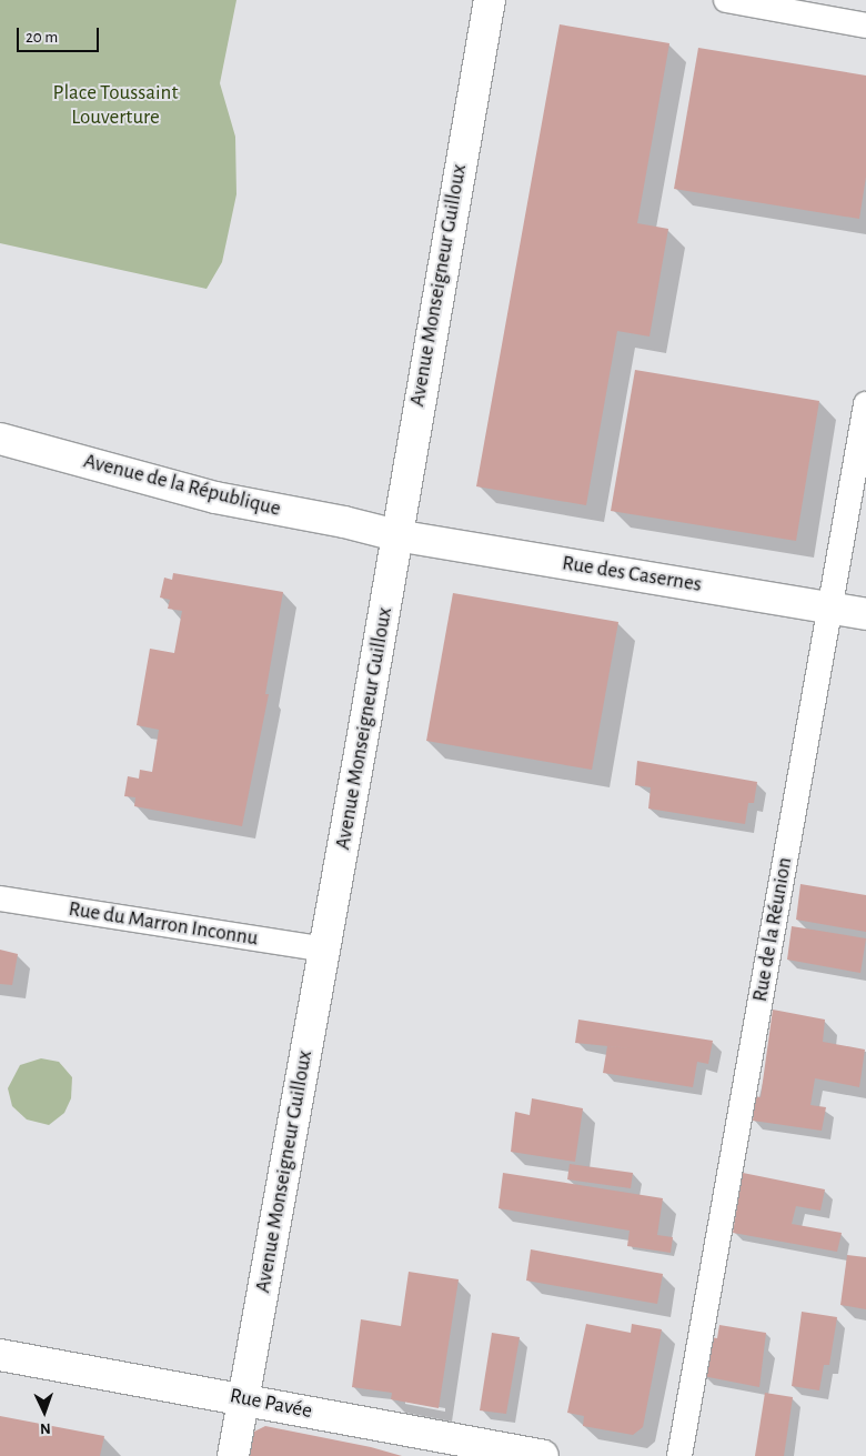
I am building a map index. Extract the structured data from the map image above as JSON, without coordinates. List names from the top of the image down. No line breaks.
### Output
{"streets":{"street":["Avenue Monseigneur Guilloux","Avenue de la République","Rue des Casernes","Rue du Marron Inconnu","Rue de la Réunion","Rue Pavée"]},"crossings":[["Avenue Monseigneur Guilloux","Avenue de la République"],["Avenue Monseigneur Guilloux","Rue des Casernes"],["Avenue Monseigneur Guilloux","Rue du Marron Inconnu"],["Avenue Monseigneur Guilloux","Rue Pavée"],["Avenue de la République","Rue des Casernes"],["Rue des Casernes","Rue de la Réunion"]],"parks":["Place Toussaint Louverture"],"scale_bar":"20 m","north":"bottom"}
